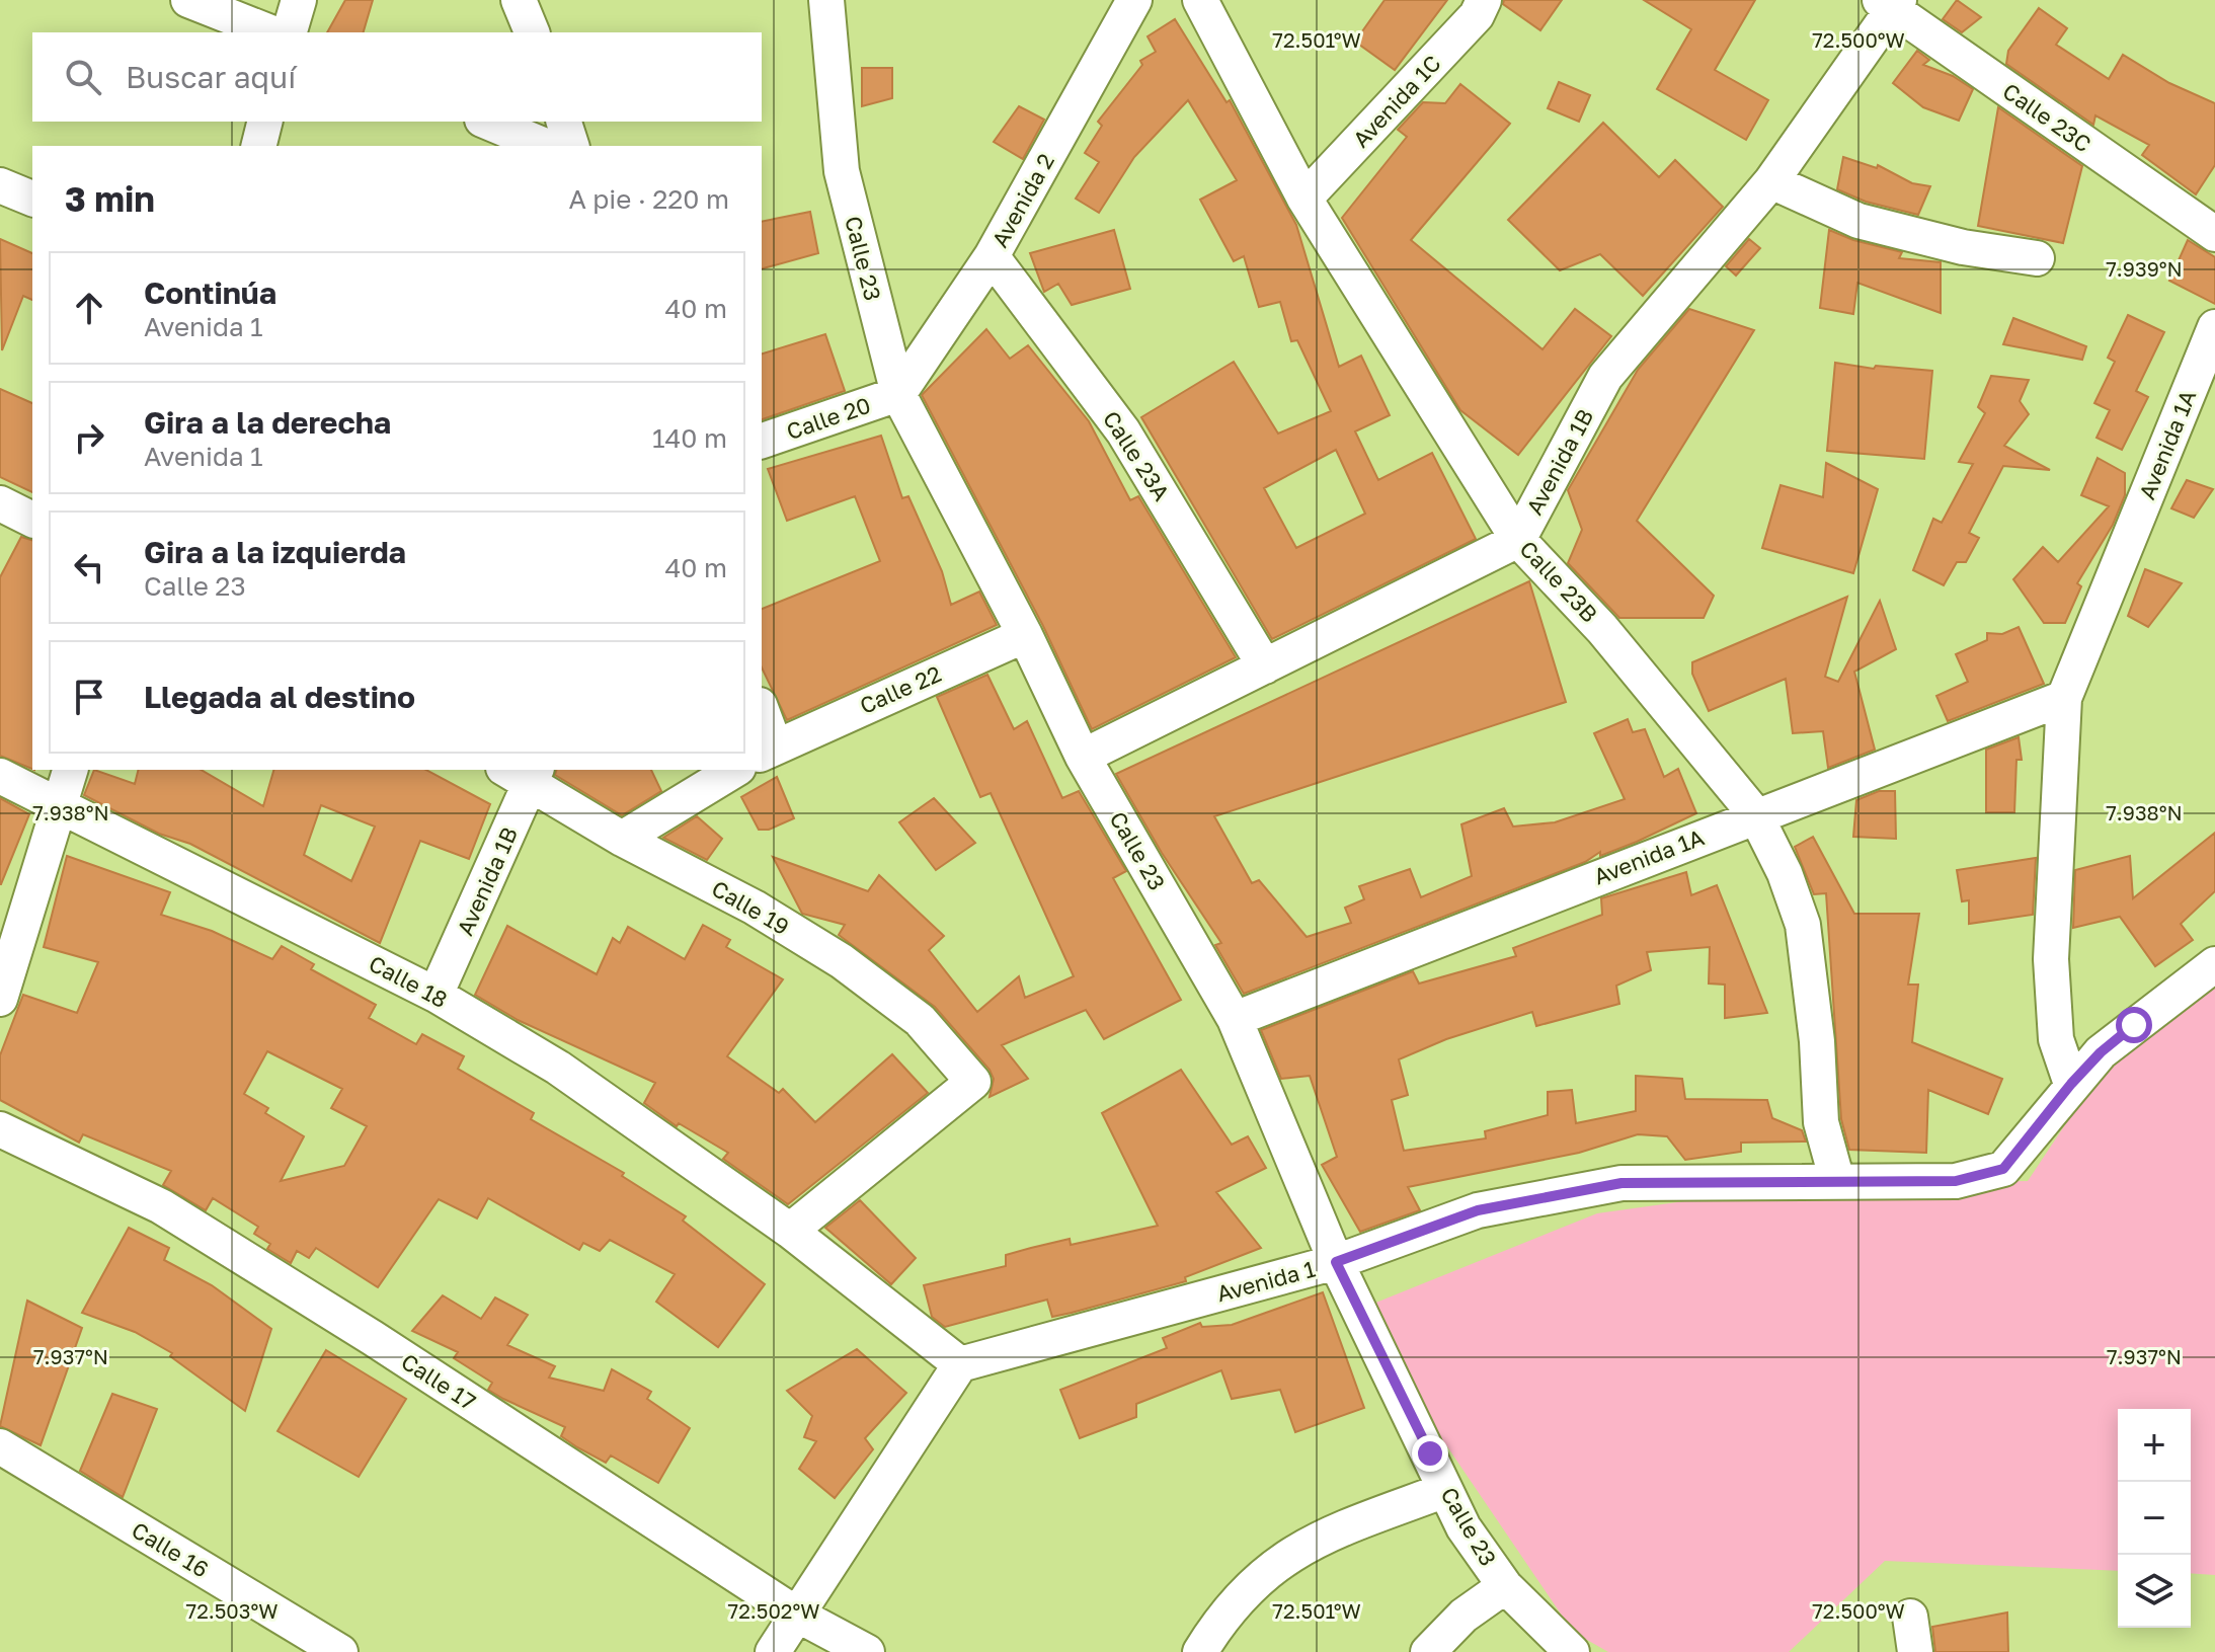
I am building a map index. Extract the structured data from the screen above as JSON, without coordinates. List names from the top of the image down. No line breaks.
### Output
{"streets":{"street":["Avenida 1C","Calle 23C","Avenida 2","Calle 23","Calle 20","Avenida 1A","Calle 23A","Avenida 1B","Calle 23B","Calle 22","Calle 19","Calle 18","Avenida 1","Calle 17","Calle 16"]},"crossings":[["Avenida 1C","Calle 23B"],["Calle 23C","Avenida 1B"],["Avenida 2","Calle 23"],["Avenida 2","Calle 20"],["Avenida 2","Calle 23A"],["Calle 23","Calle 20"],["Calle 23","Avenida 1A"],["Calle 23","Avenida 1B"],["Calle 23","Calle 22"],["Calle 23","Avenida 1"],["Avenida 1A","Calle 23B"],["Avenida 1A","Avenida 1"],["Calle 23A","Avenida 1B"],["Avenida 1B","Calle 23B"],["Avenida 1B","Calle 19"],["Avenida 1B","Calle 18"],["Calle 23B","Avenida 1"],["Calle 19","Calle 18"],["Calle 18","Avenida 1"]],"page":{"search":"Buscar aquí","heading":["3 min","A pie · 220 m"],"list":[["Continúa","Avenida 1","40 m"],["Gira a la derecha","Avenida 1","140 m"],["Gira a la izquierda","Calle 23","40 m"],"Llegada al destino"],"map_buttons":["+","−"]},"coordinates":["72.501°W","72.500°W","7.939°N","7.938°N","7.937°N","72.503°W","72.502°W"]}
